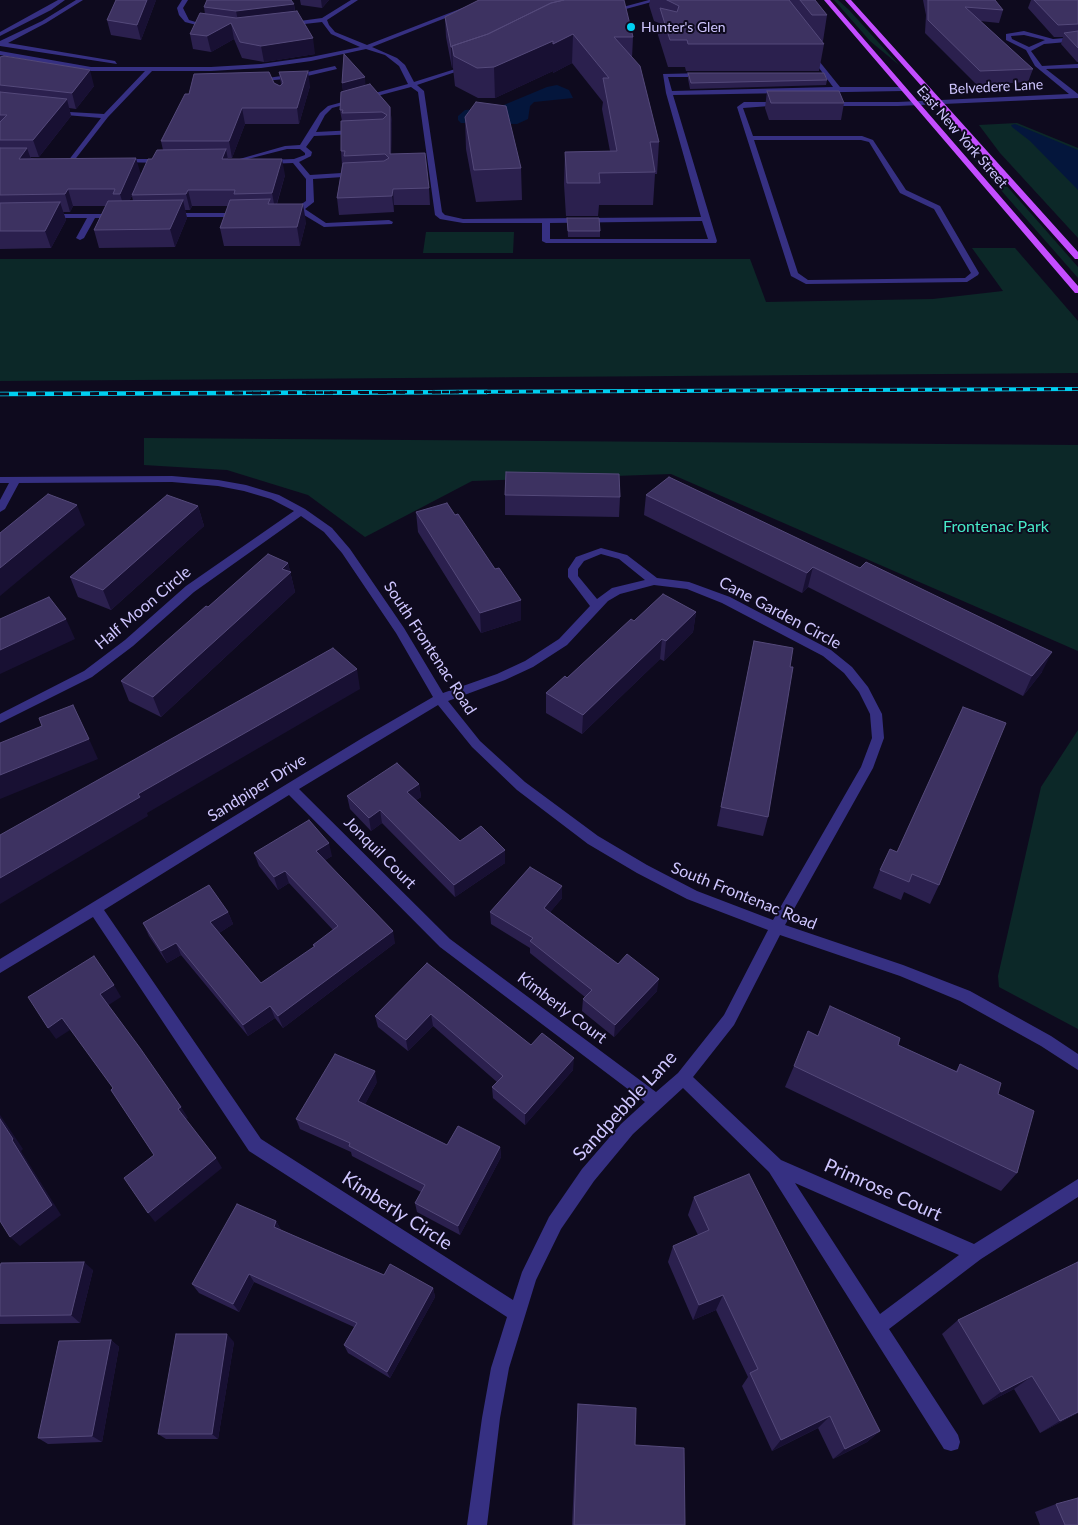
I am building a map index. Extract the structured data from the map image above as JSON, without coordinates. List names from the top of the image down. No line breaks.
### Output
{"streets":{"main road":["East New York Street"],"street":["Belvedere Lane","Half Moon Circle","Cane Garden Circle","South Frontenac Road","Sandpiper Drive","Jonquil Court","Kimberly Court","Sandpebble Lane","Primrose Court","Kimberly Circle"]},"crossings":[["Belvedere Lane","East New York Street"],["Half Moon Circle","South Frontenac Road"],["Cane Garden Circle","South Frontenac Road"],["Cane Garden Circle","Sandpiper Drive"],["Cane Garden Circle","Sandpebble Lane"],["South Frontenac Road","Sandpiper Drive"],["South Frontenac Road","Sandpebble Lane"],["Sandpiper Drive","Jonquil Court"],["Sandpiper Drive","Kimberly Circle"],["Jonquil Court","Kimberly Court"],["Kimberly Court","Sandpebble Lane"],["Sandpebble Lane","Primrose Court"],["Sandpebble Lane","Kimberly Circle"]],"parks":["Frontenac Park"],"places":["Hunter's Glen"]}
